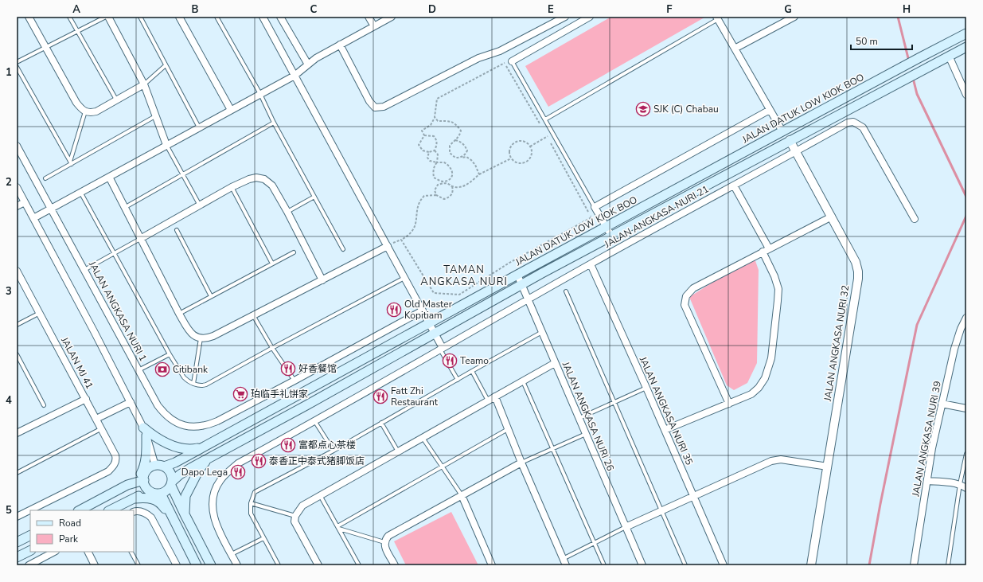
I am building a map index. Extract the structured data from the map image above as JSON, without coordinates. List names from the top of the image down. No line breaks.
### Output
{"streets":{"main road":["JALAN DATUK LOW KIOK BOO"],"street":["JALAN ANGKASA NURI 21","JALAN ANGKASA NURI 1","JALAN ANGKASA NURI 32","JALAN MJ 41","JALAN ANGKASA NURI 35","JALAN ANGKASA NURI 26","JALAN ANGKASA NURI 39"]},"crossings":[["JALAN DATUK LOW KIOK BOO","JALAN ANGKASA NURI 26"],["JALAN ANGKASA NURI 21","JALAN ANGKASA NURI 32"],["JALAN ANGKASA NURI 21","JALAN ANGKASA NURI 35"],["JALAN ANGKASA NURI 21","JALAN ANGKASA NURI 26"]],"districts":["TAMAN ANGKASA NURI"],"places":{"school or university":["SJK (C) Chabau"],"restaurant":["Old Master Kopitiam","Teamo","好香餐馆","Fatt Zhi Restaurant","富都点心茶楼","泰香正中泰式猪脚饭店","Dapo Lega"],"bank":["Citibank"],"supermarket":["珀临手礼饼家"]},"legend":["Road","Park"],"scale_bar":"50 m","grid":{"columns":["A","B","C","D","E","F","G","H"],"rows":["1","2","3","4","5"]}}
